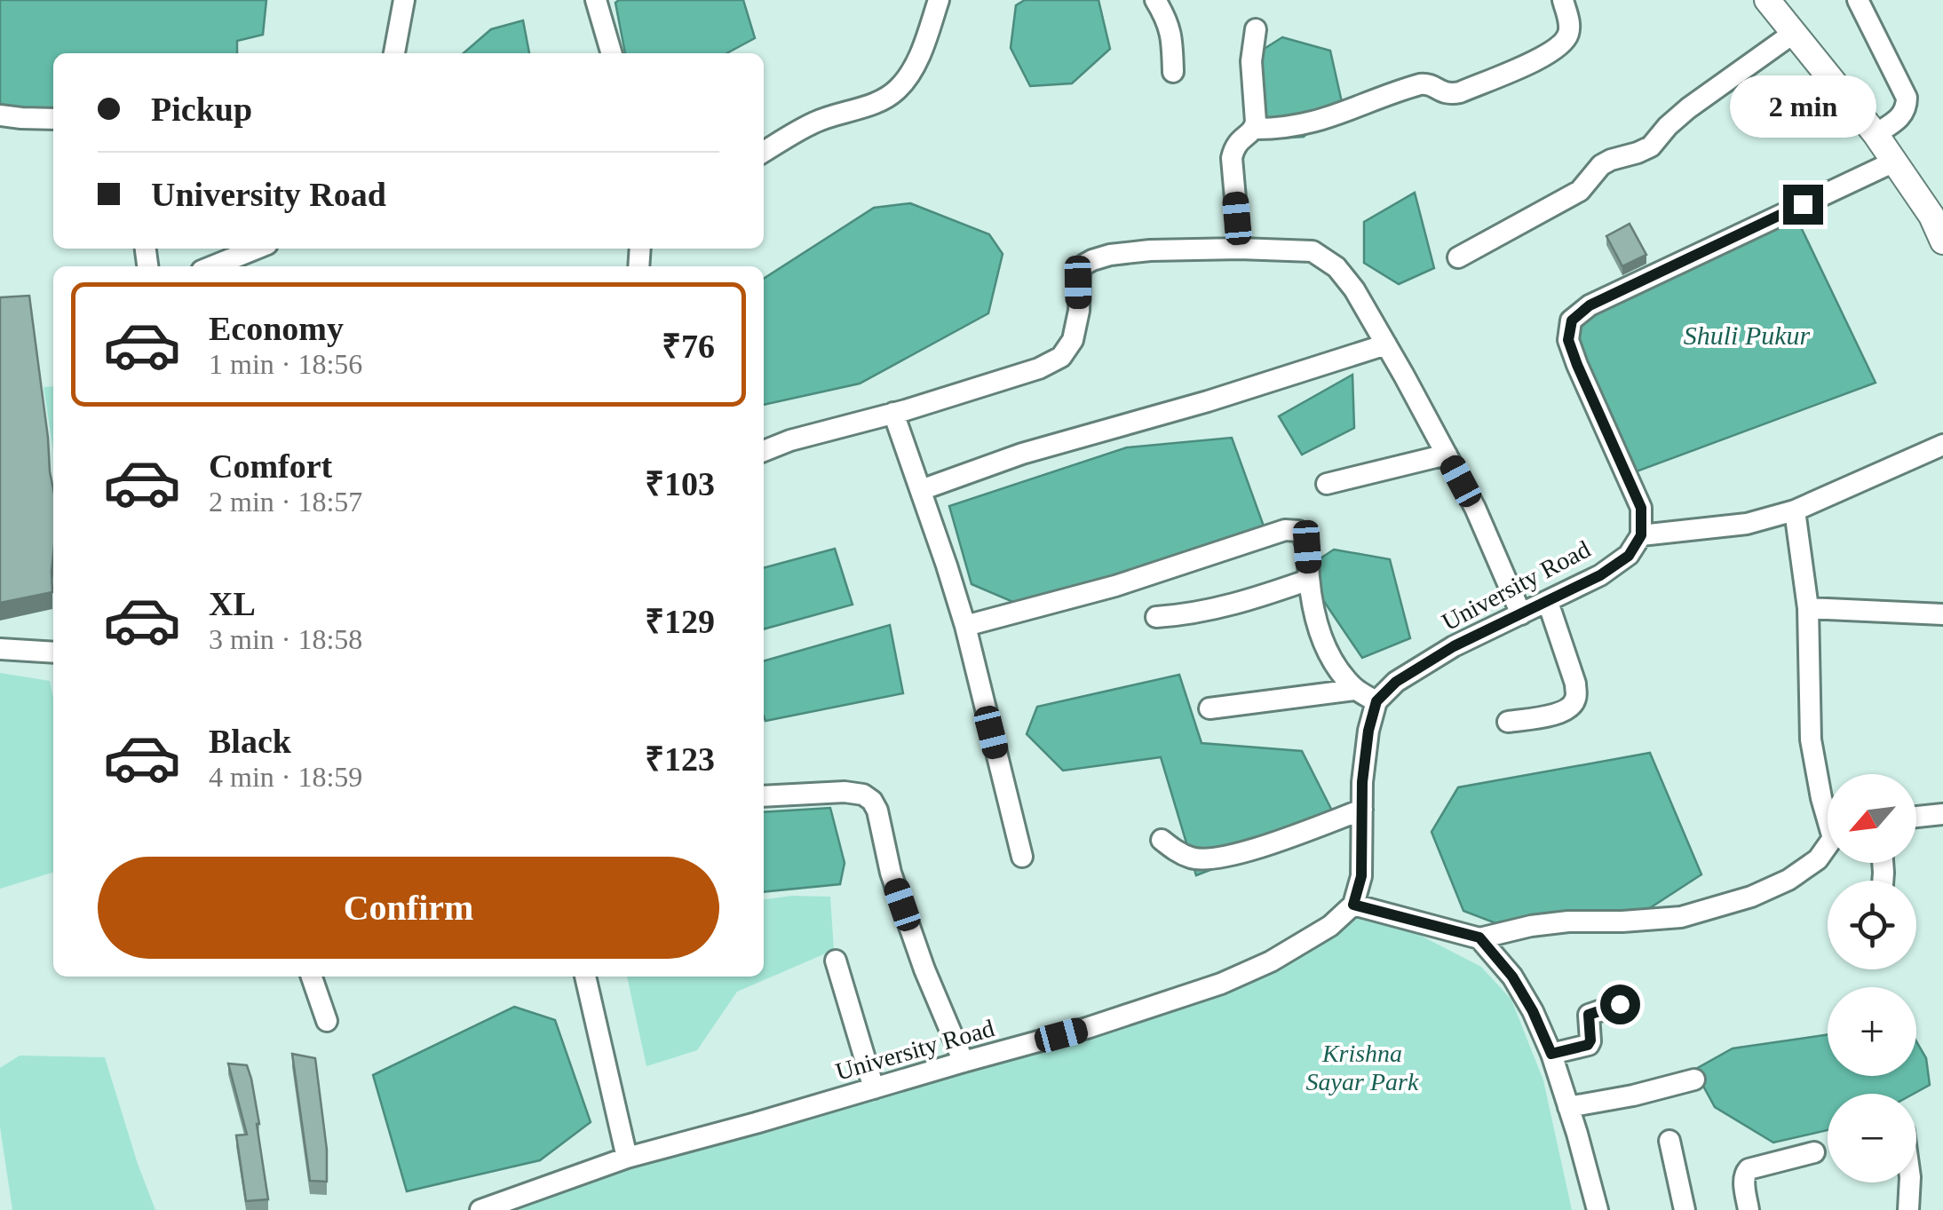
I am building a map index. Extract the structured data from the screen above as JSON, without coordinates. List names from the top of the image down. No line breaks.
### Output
{"streets":{"street":["University Road"]},"water":["Shuli Pukur"],"parks":["Krishna Sayar Park"],"north":"bottom left","page":{"banner":["Pickup","University Road"],"bubble":"2 min","list":[{"name":"Economy","note":"1 min · 18:56","value":"₹76"},{"name":"Comfort","note":"2 min · 18:57","value":"₹103"},{"name":"XL","note":"3 min · 18:58","value":"₹129"},{"name":"Black","note":"4 min · 18:59","value":"₹123"}],"map_buttons":["+","−"],"buttons":"Confirm"}}
